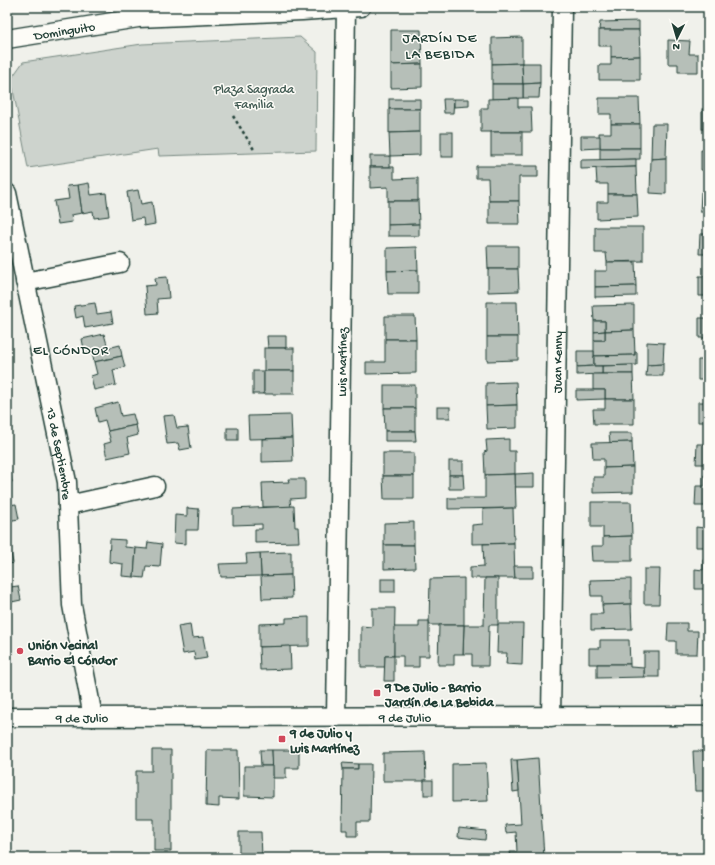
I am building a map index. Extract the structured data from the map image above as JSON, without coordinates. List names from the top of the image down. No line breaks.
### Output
{"streets":{"street":["Dominguito","Luis Martínez","Juan Kenny","13 de Septiembre","9 de Julio"]},"crossings":[["Dominguito","Luis Martínez"],["Luis Martínez","9 de Julio"],["Juan Kenny","9 de Julio"],["13 de Septiembre","9 de Julio"]],"districts":["JARDÍN DE LA BEBIDA","EL CÓNDOR"],"parks":["Plaza Sagrada Familia"],"places":{"other":["Unión Vecinal Barrio El Cóndor"],"transit":["9 De Julio - Barrio Jardín de La Bebida","9 de Julio y Luis Martínez"]},"north":"bottom"}
